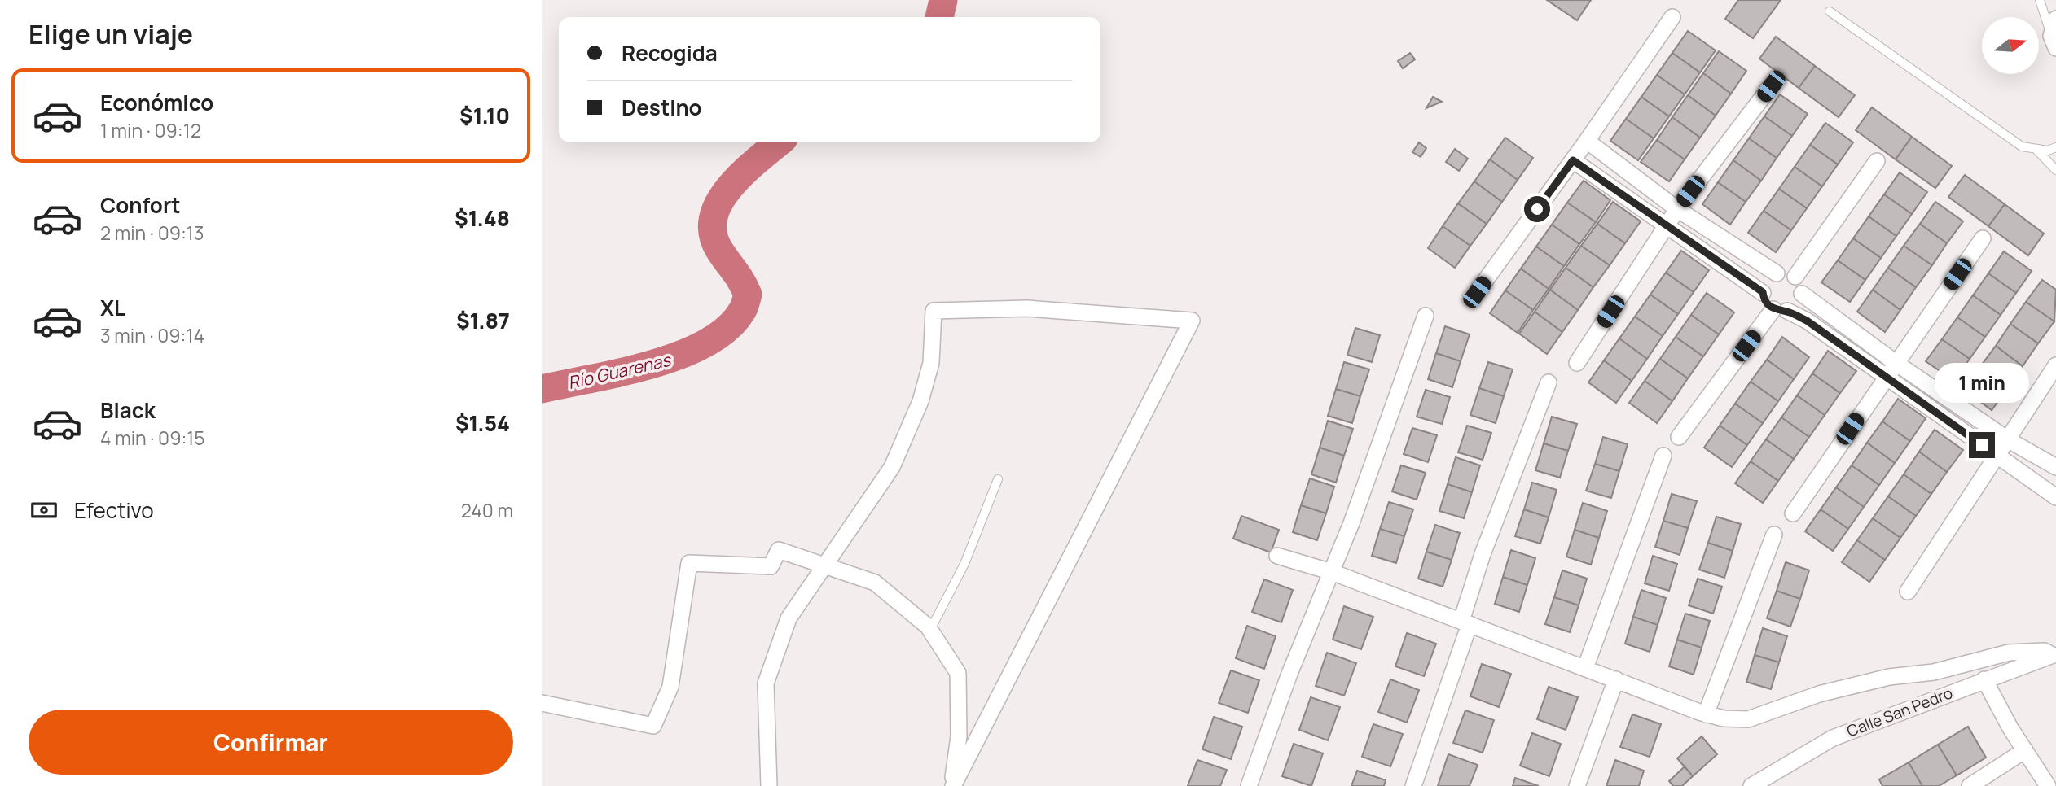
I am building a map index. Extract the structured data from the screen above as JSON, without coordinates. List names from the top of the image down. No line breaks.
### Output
{"streets":{"street":["Calle San Pedro"]},"water":["Río Guarenas"],"north":"right","page":{"heading":"Elige un viaje","banner":["Recogida","Destino"],"list":[{"name":"Económico","note":"1 min · 09:12","value":"$1.10"},{"name":"Confort","note":"2 min · 09:13","value":"$1.48"},{"name":"XL","note":"3 min · 09:14","value":"$1.87"},{"name":"Black","note":"4 min · 09:15","value":"$1.54"}],"bubble":"1 min","pay":["Efectivo","240 m"],"buttons":"Confirmar"}}
